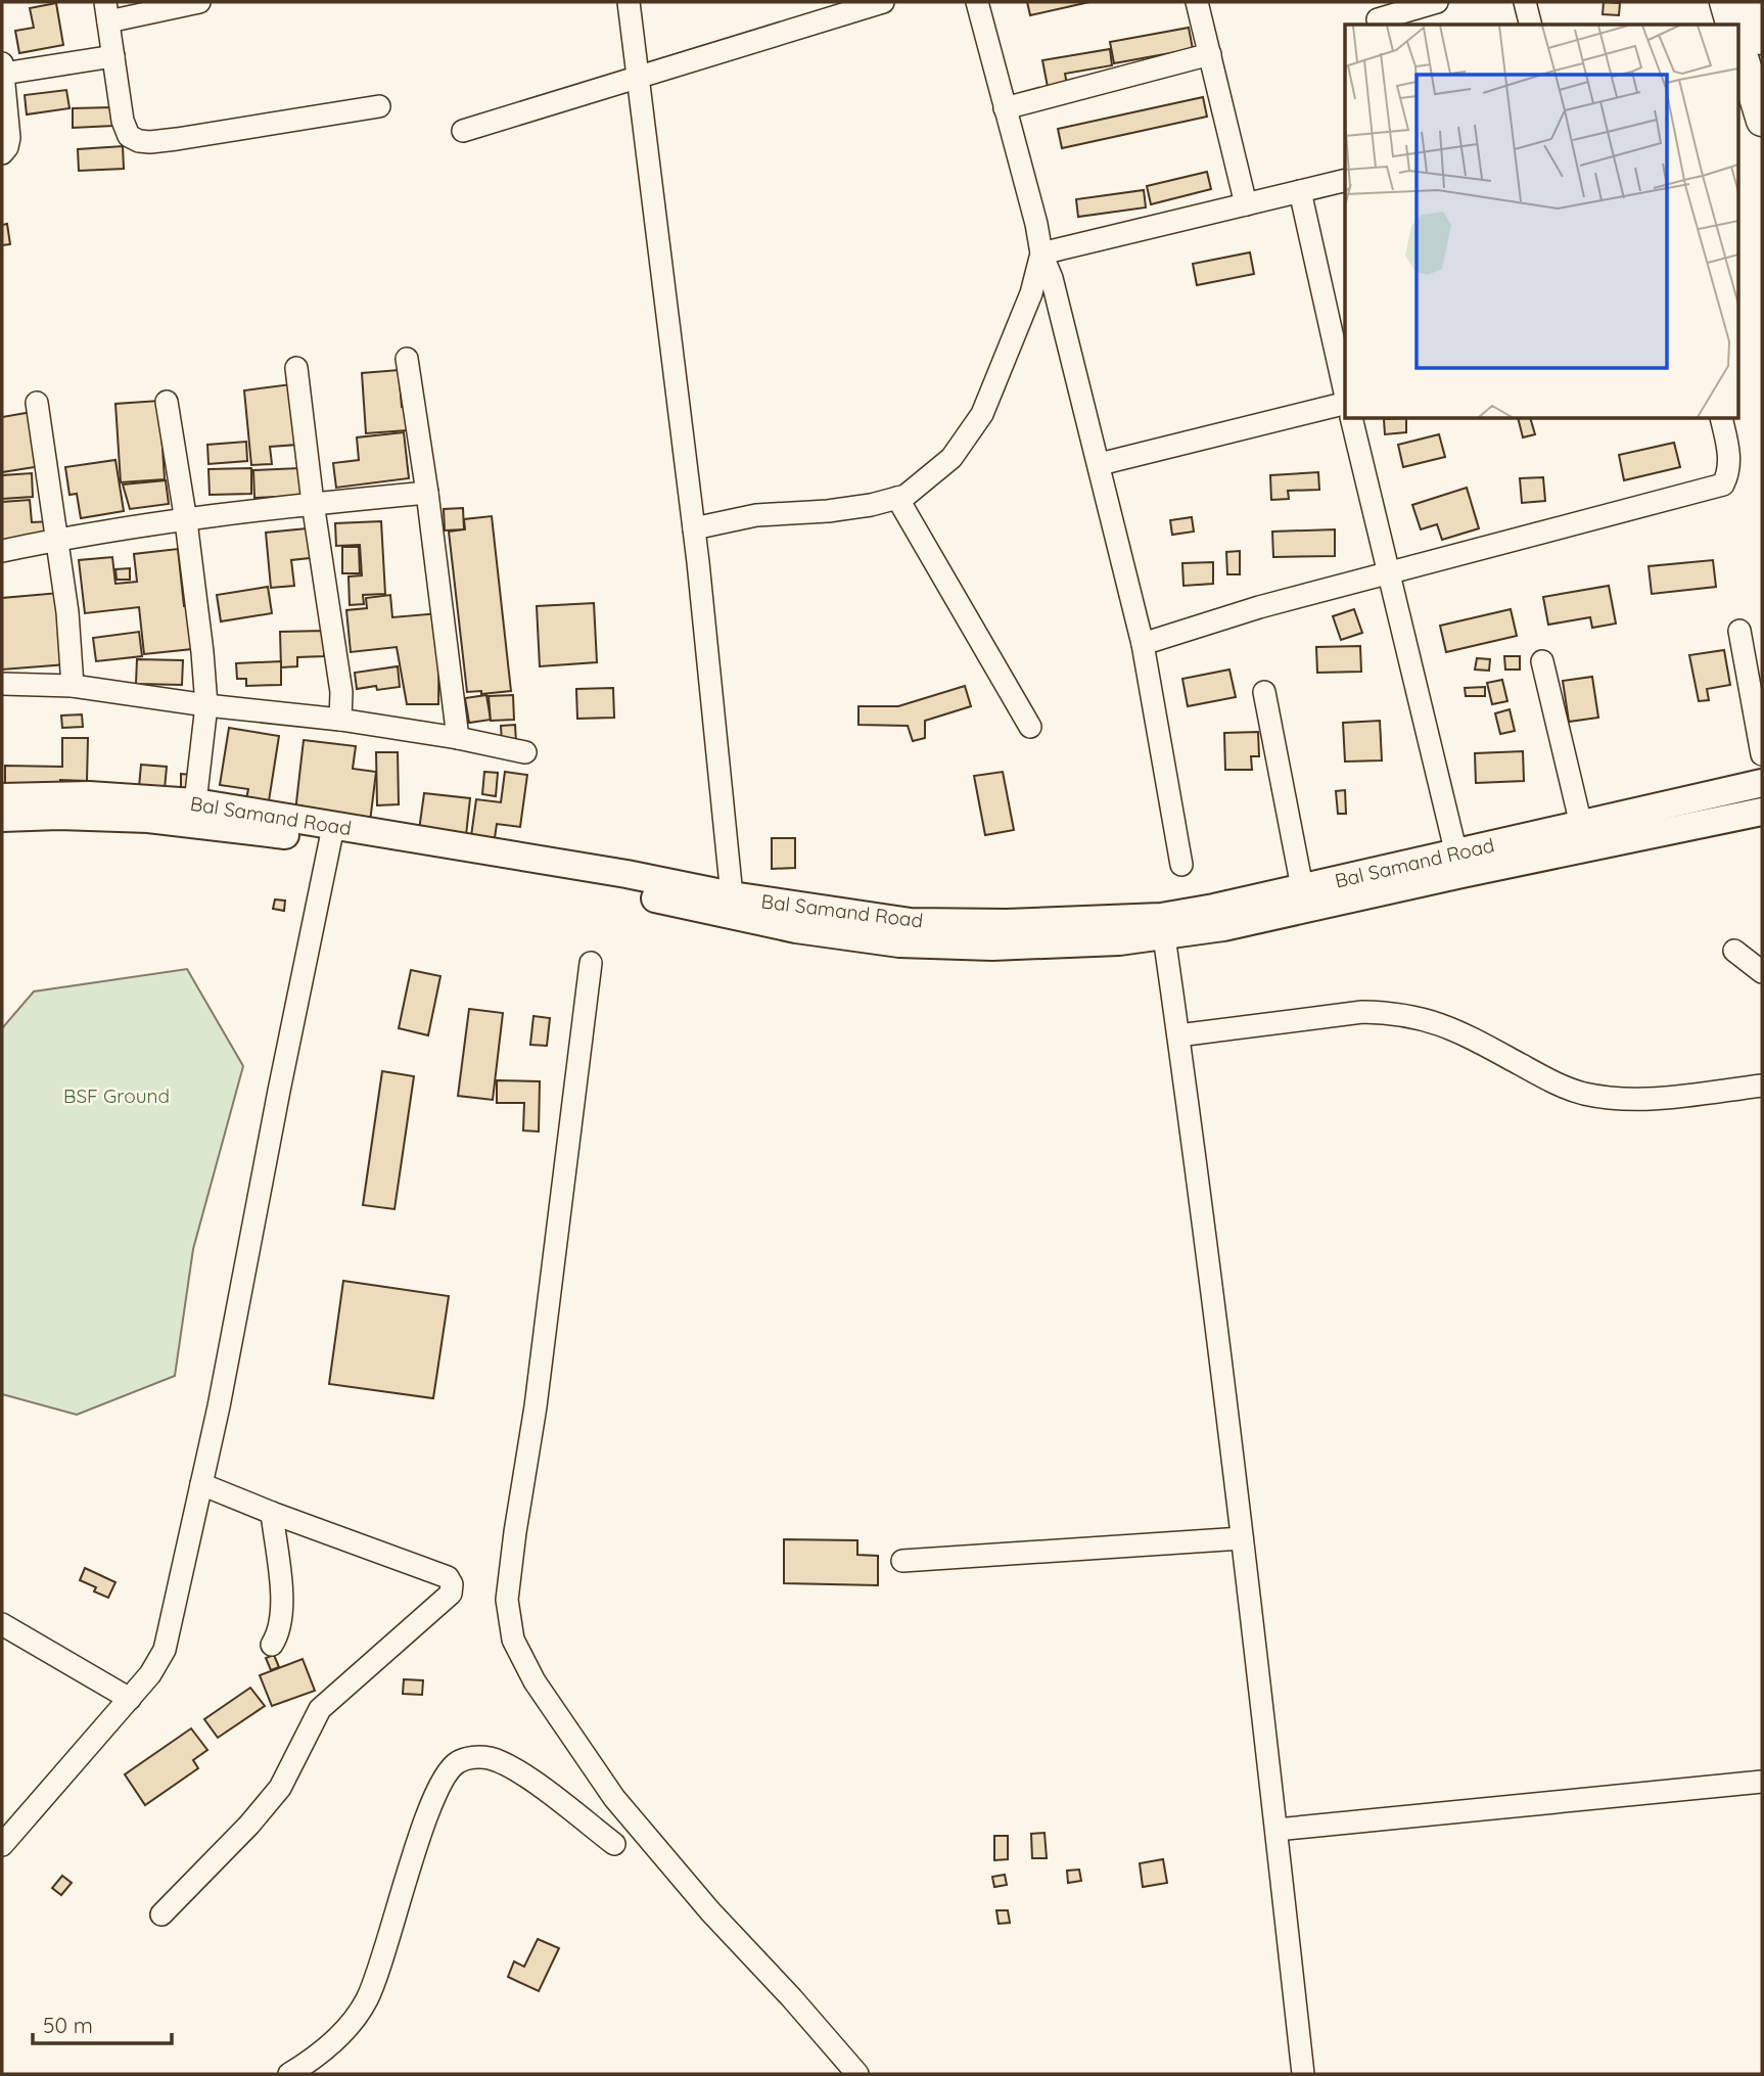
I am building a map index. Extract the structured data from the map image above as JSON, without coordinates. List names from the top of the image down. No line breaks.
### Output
{"streets":{"main road":["Bal Samand Road"]},"parks":["BSF Ground"],"scale_bar":"50 m"}
